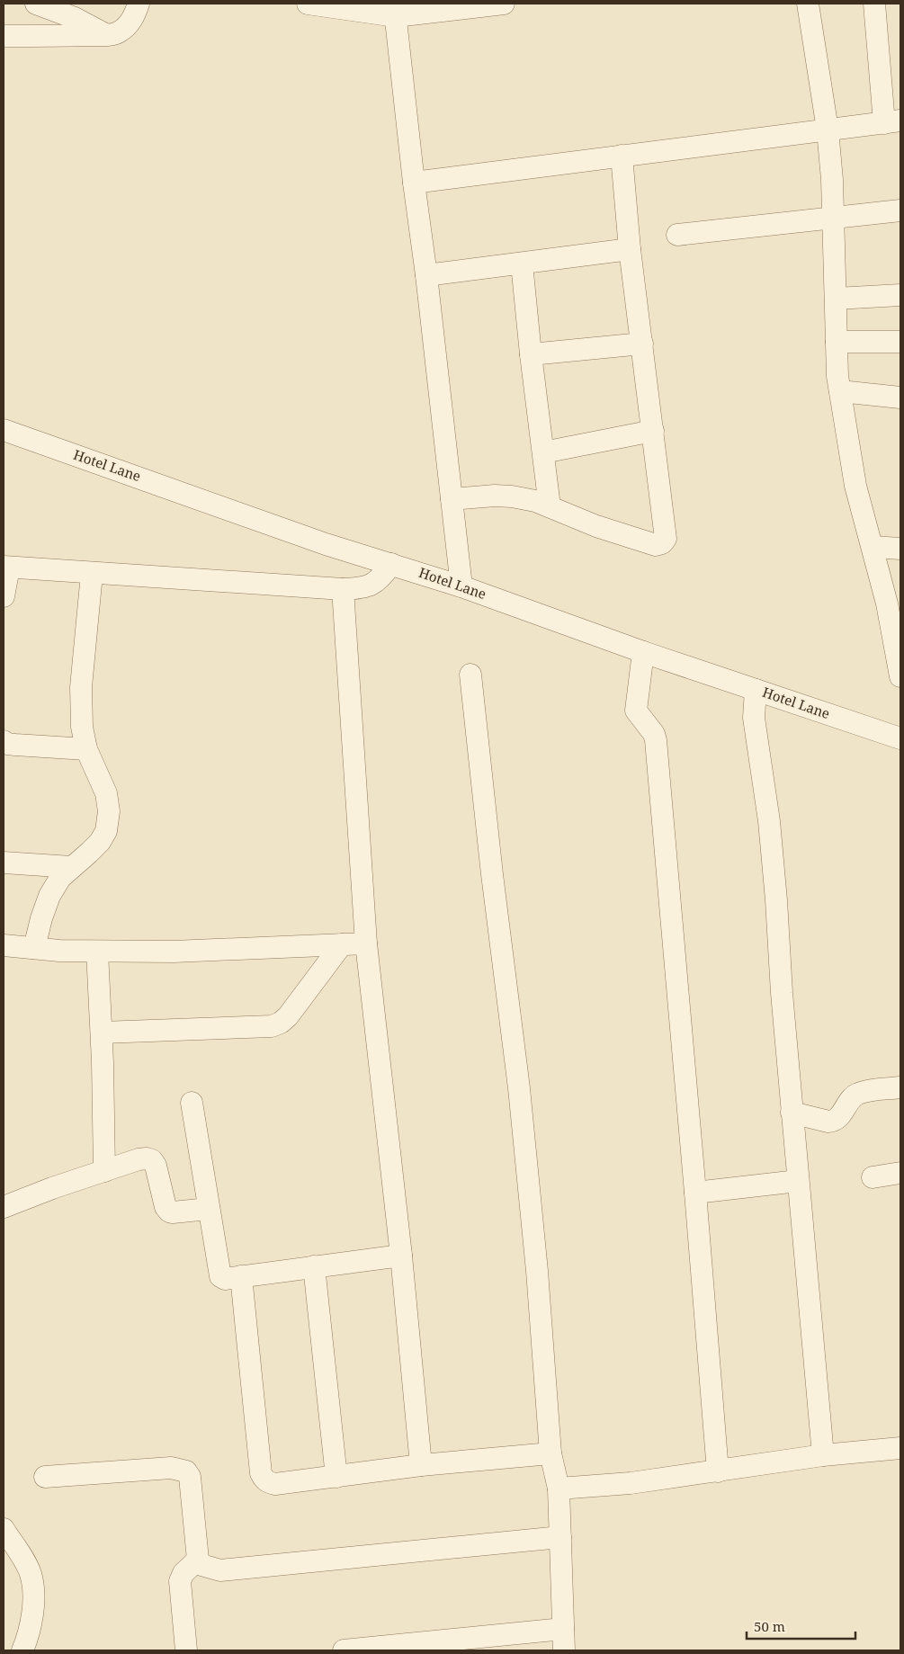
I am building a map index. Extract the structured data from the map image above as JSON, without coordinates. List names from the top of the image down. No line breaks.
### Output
{"streets":{"street":["Hotel Lane"]},"scale_bar":"50 m"}
